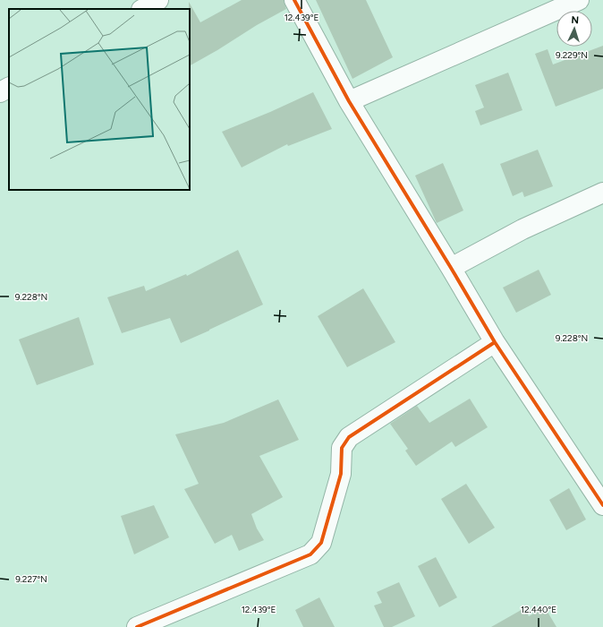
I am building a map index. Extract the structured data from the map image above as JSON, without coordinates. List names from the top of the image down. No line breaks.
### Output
{"north":"top","coordinates":["12.439°E","9.229°N","9.228°N","9.227°N","12.440°E"]}
